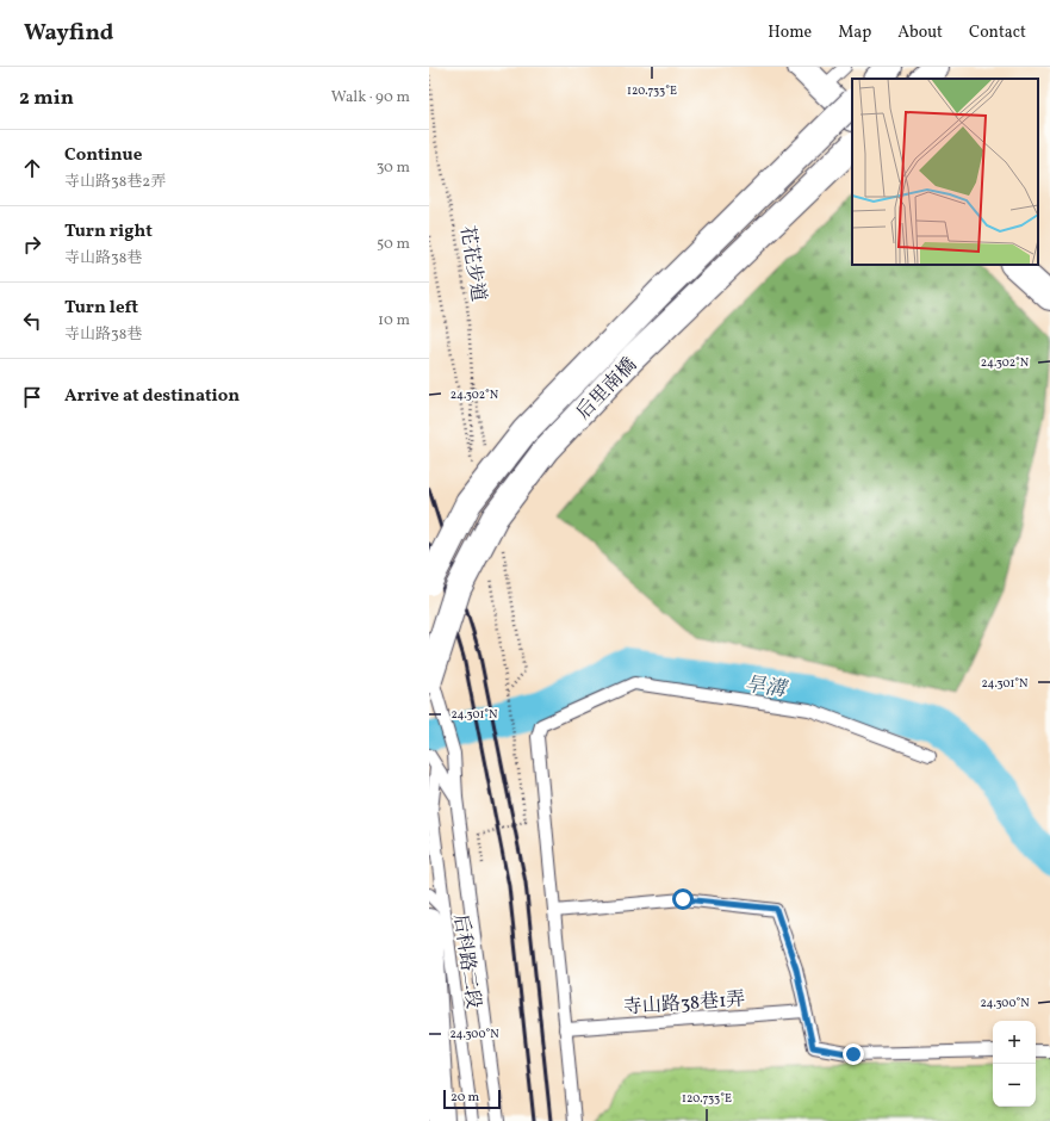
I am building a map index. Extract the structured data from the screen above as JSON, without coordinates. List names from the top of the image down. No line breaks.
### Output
{"streets":{"street":["后里南橋"],"lane":["后科路二段","寺山路38巷1弄"],"path":["花花步道"]},"water":["旱溝"],"scale_bar":"20 m","page":{"header":"Wayfind","nav":["Home","Map","About","Contact"],"heading":["2 min","Walk · 90 m"],"list":[["Continue","寺山路38巷2弄","30 m"],["Turn right","寺山路38巷","50 m"],["Turn left","寺山路38巷","10 m"],"Arrive at destination"],"map_buttons":["+","−"],"scale":"20 m"},"coordinates":["120.733°E","24.302°N","24.301°N","24.300°N"]}
